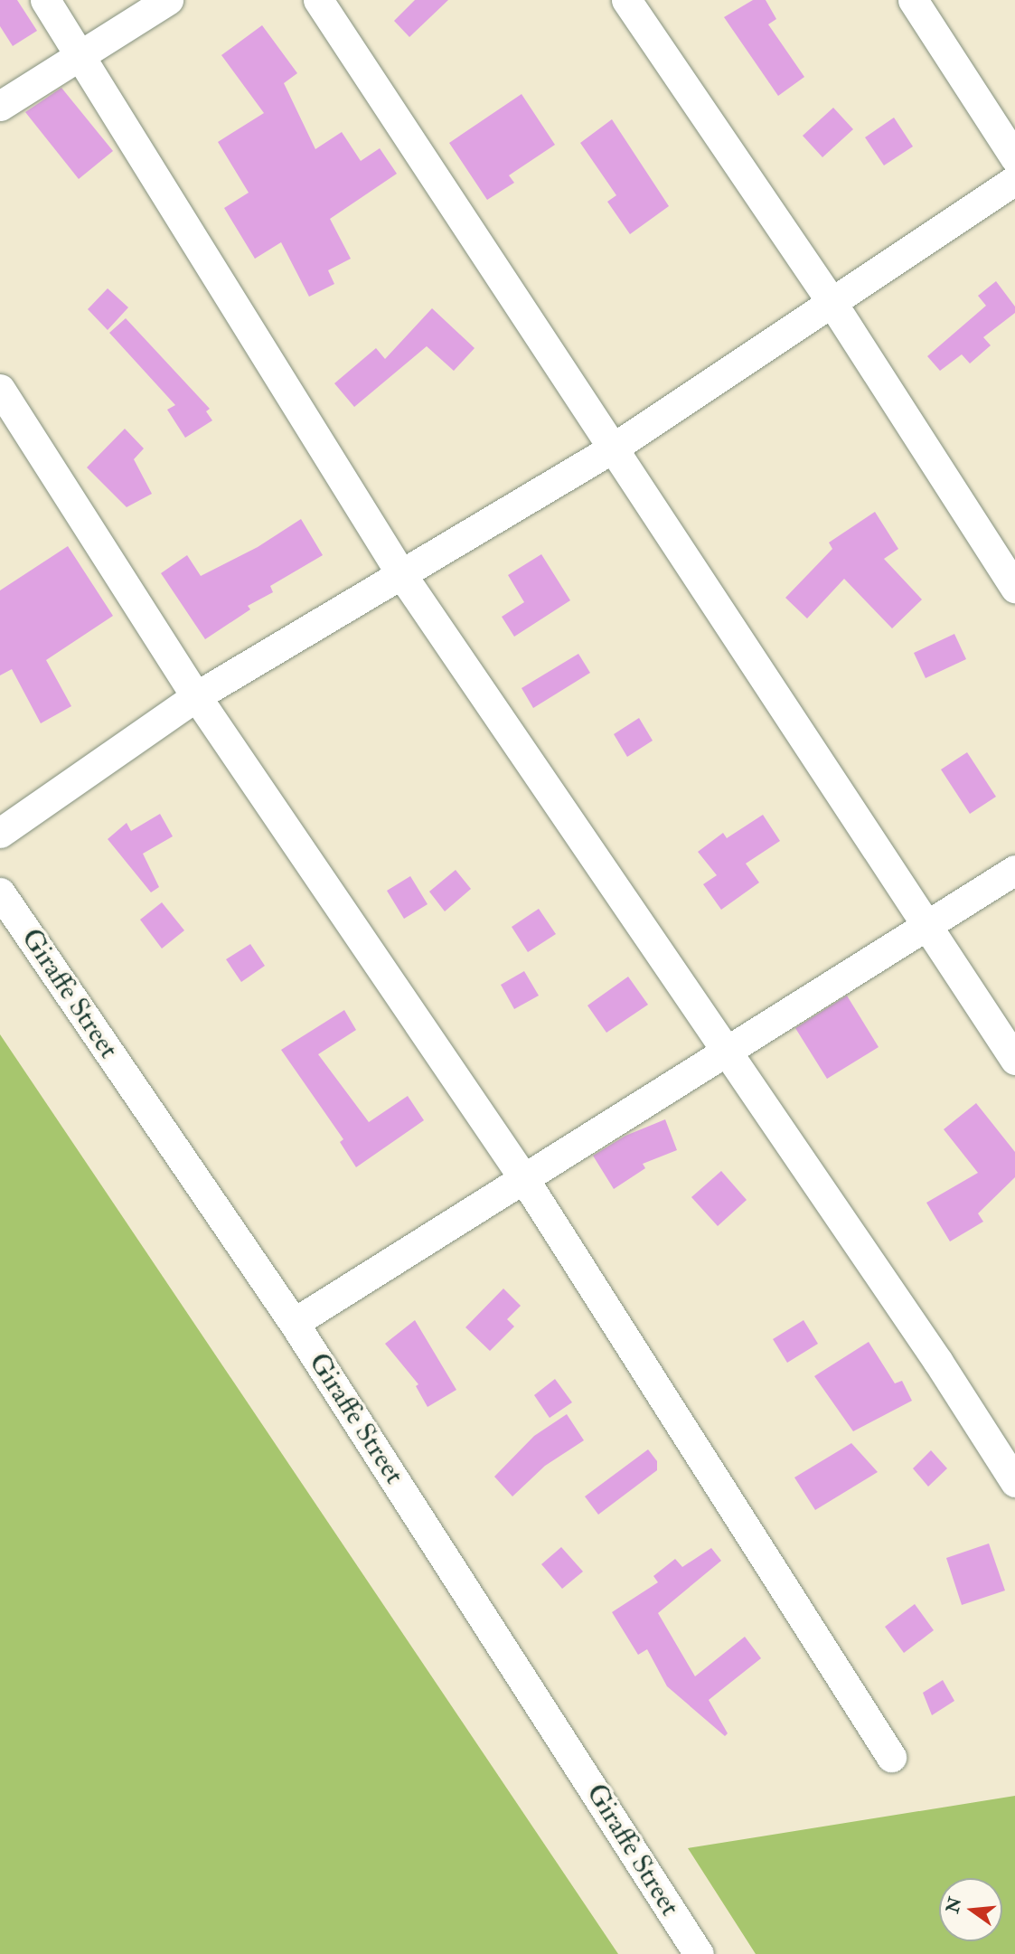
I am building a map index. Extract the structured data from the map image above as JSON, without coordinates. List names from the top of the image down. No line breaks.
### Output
{"streets":{"street":["Giraffe Street"]},"north":"left"}
